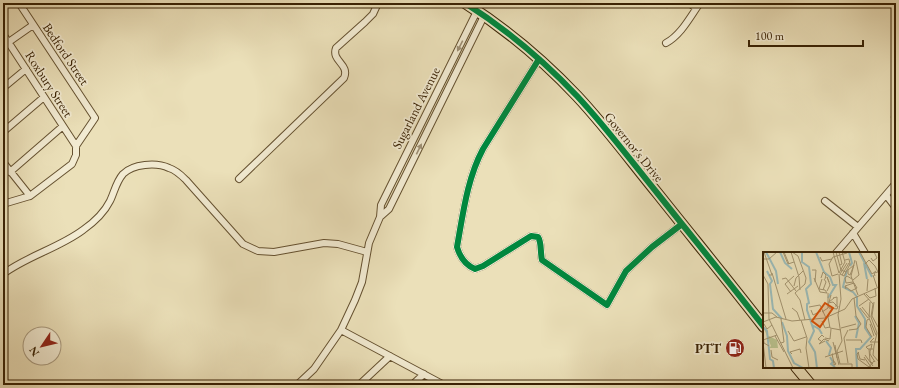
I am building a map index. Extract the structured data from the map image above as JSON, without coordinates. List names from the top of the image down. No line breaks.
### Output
{"streets":{"main road":["Governor's Drive"],"street":["Bedford Street","Roxbury Street","Sugarland Avenue"]},"crossings":[["Bedford Street","Roxbury Street"],["Sugarland Avenue","Governor's Drive"]],"places":{"fuel station":["PTT"]},"scale_bar":"100 m","north":"bottom left"}
